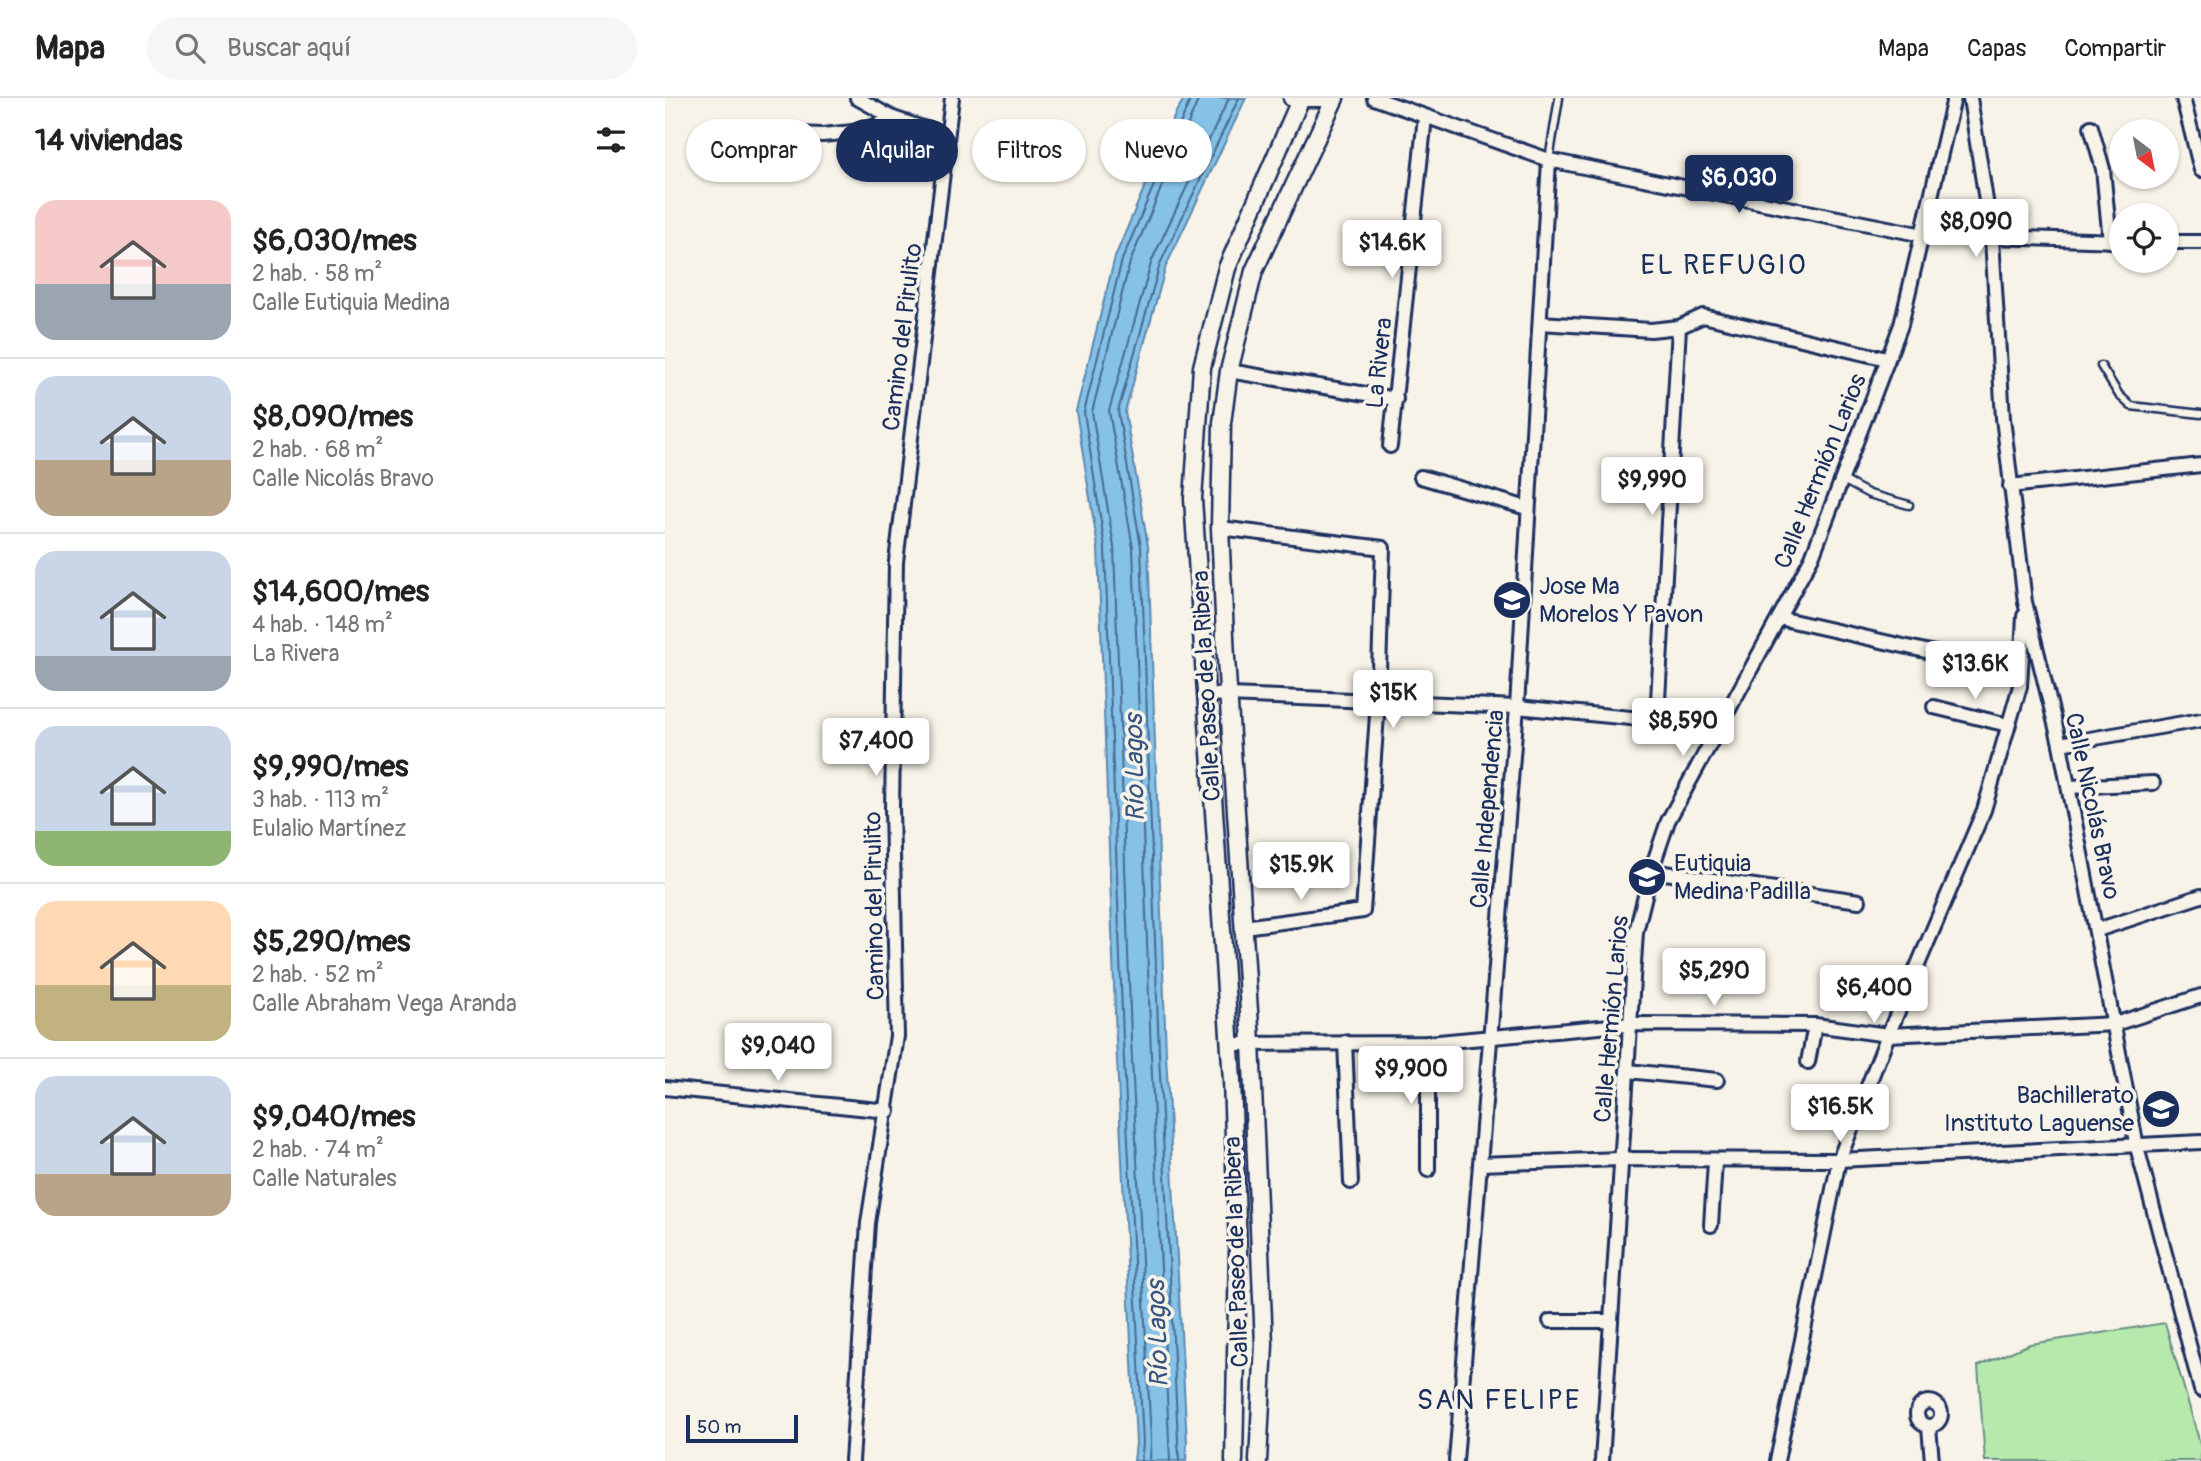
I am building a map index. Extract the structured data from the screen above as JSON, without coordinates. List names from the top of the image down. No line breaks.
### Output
{"streets":{"street":["Camino del Pirulito","La Rivera","Calle Hermión Larios","Calle Paseo de la Ribera","Calle Nicolás Bravo","Calle Independencia"]},"districts":["EL REFUGIO","SAN FELIPE"],"water":["Río Lagos"],"places":{"school or university":["Jose Ma Morelos Y Pavon","Eutiquia Medina Padilla","Bachillerato Instituto Laguense"]},"scale_bar":"50 m","north":"bottom right","page":{"header":"Mapa","search":"Buscar aquí","nav":["Mapa","Capas","Compartir"],"heading":"14 viviendas","chip":["Comprar","Alquilar","Filtros","Nuevo"],"price":["$6,030","$8,090","$14.6K","$9,990","$13.6K","$15K","$8,590","$7,400","$15.9K","$5,290","$6,400","$9,040","$9,900","$16.5K"],"list":[{"name":"$6,030/mes","note":"2 hab. · 58 m² · Calle Eutiquia Medina"},{"name":"$8,090/mes","note":"2 hab. · 68 m² · Calle Nicolás Bravo"},{"name":"$14,600/mes","note":"4 hab. · 148 m² · La Rivera"},{"name":"$9,990/mes","note":"3 hab. · 113 m² · Eulalio Martínez"},{"name":"$5,290/mes","note":"2 hab. · 52 m² · Calle Abraham Vega Aranda"},{"name":"$9,040/mes","note":"2 hab. · 74 m² · Calle Naturales"}],"scale":"50 m"}}
